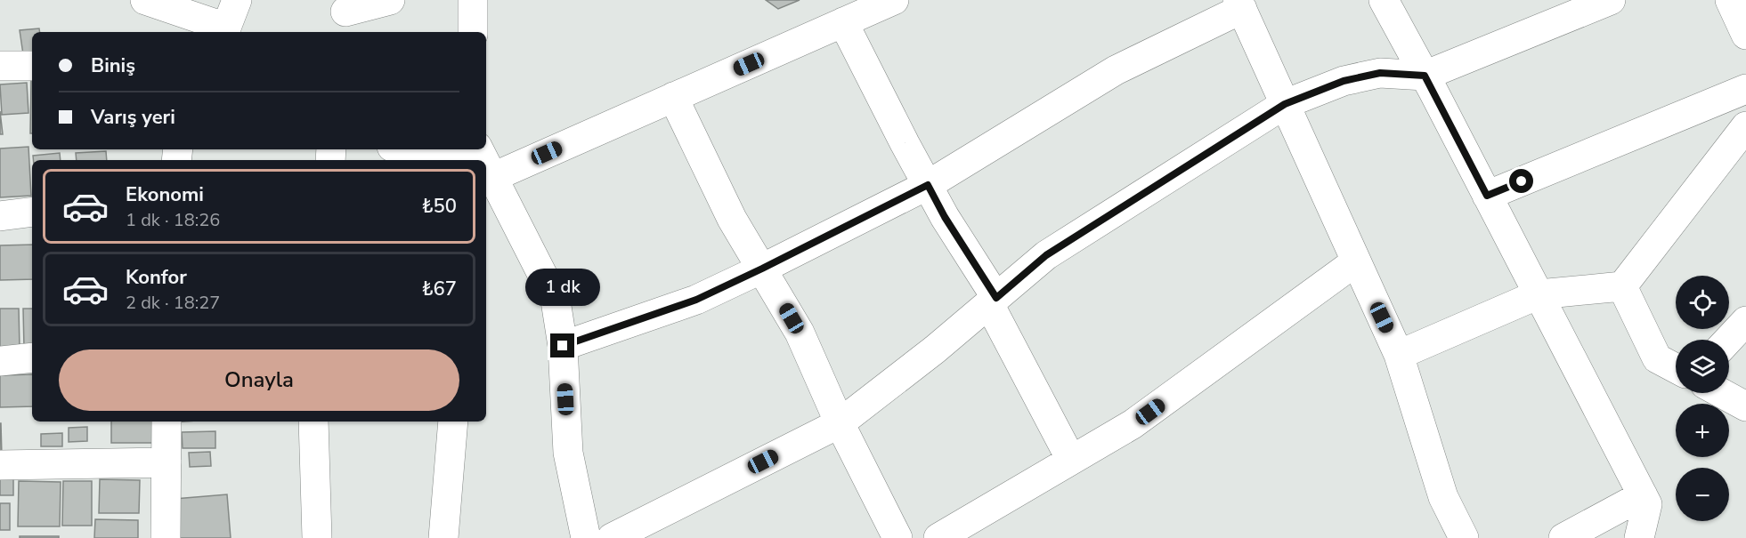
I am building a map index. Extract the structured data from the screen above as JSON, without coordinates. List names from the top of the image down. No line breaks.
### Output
{"page":{"banner":["Biniş","Varış yeri"],"list":[{"name":"Ekonomi","note":"1 dk · 18:26","value":"₺50"},{"name":"Konfor","note":"2 dk · 18:27","value":"₺67"}],"bubble":"1 dk","map_buttons":["+","−"],"buttons":"Onayla"}}
